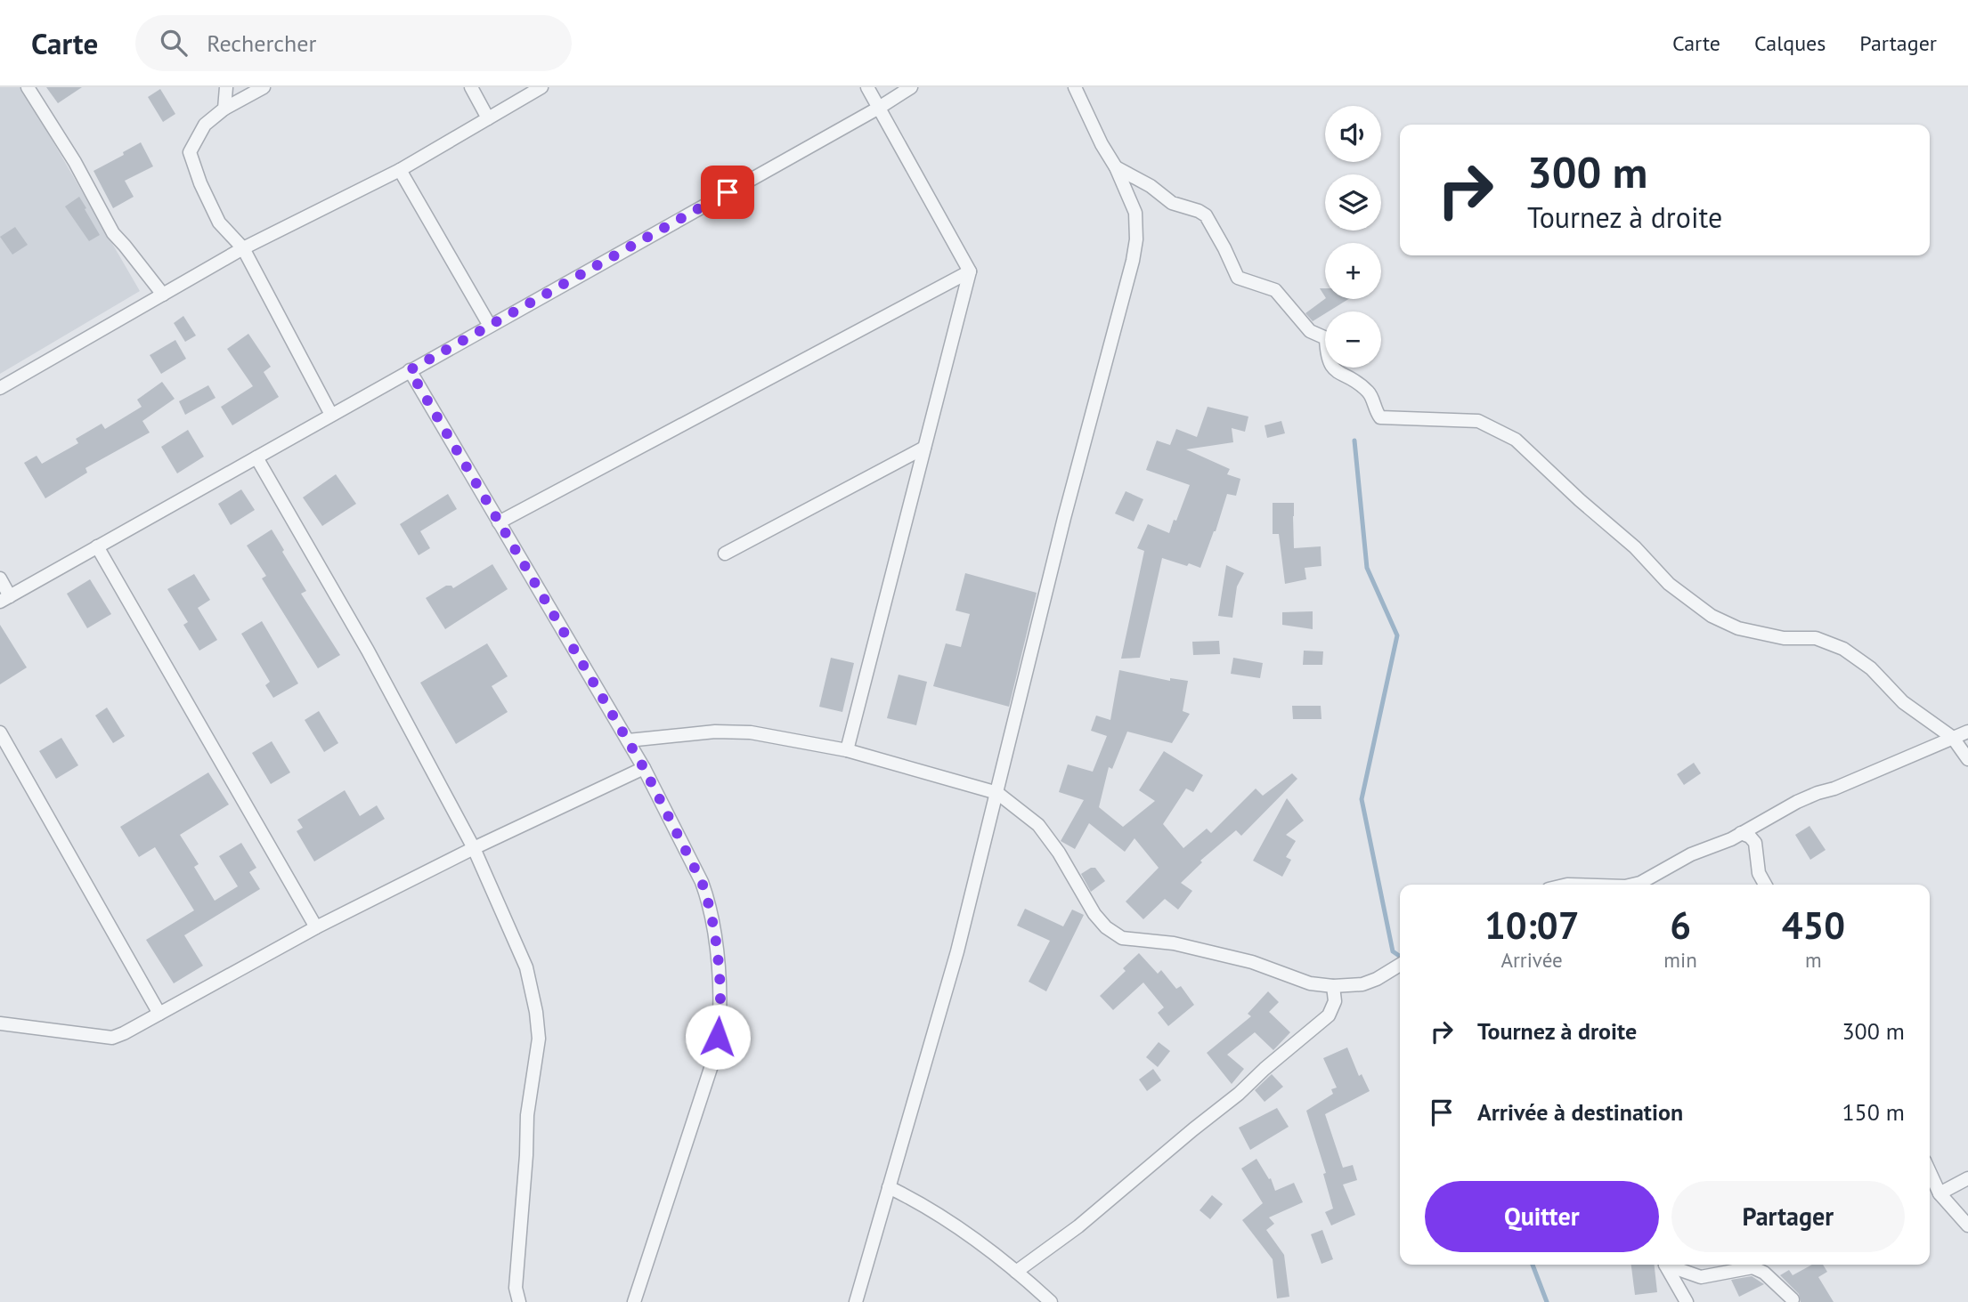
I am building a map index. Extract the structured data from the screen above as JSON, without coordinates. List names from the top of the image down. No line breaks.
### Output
{"page":{"header":"Carte","search":"Rechercher","nav":["Carte","Calques","Partager"],"map_buttons":["+","−"],"turn":["300 m","Tournez à droite"],"eta":["10:07","Arrivée","6","min","450","m"],"list":[{"name":"Tournez à droite","value":"300 m"},{"name":"Arrivée à destination","value":"150 m"}],"buttons":["Quitter","Partager"]}}
